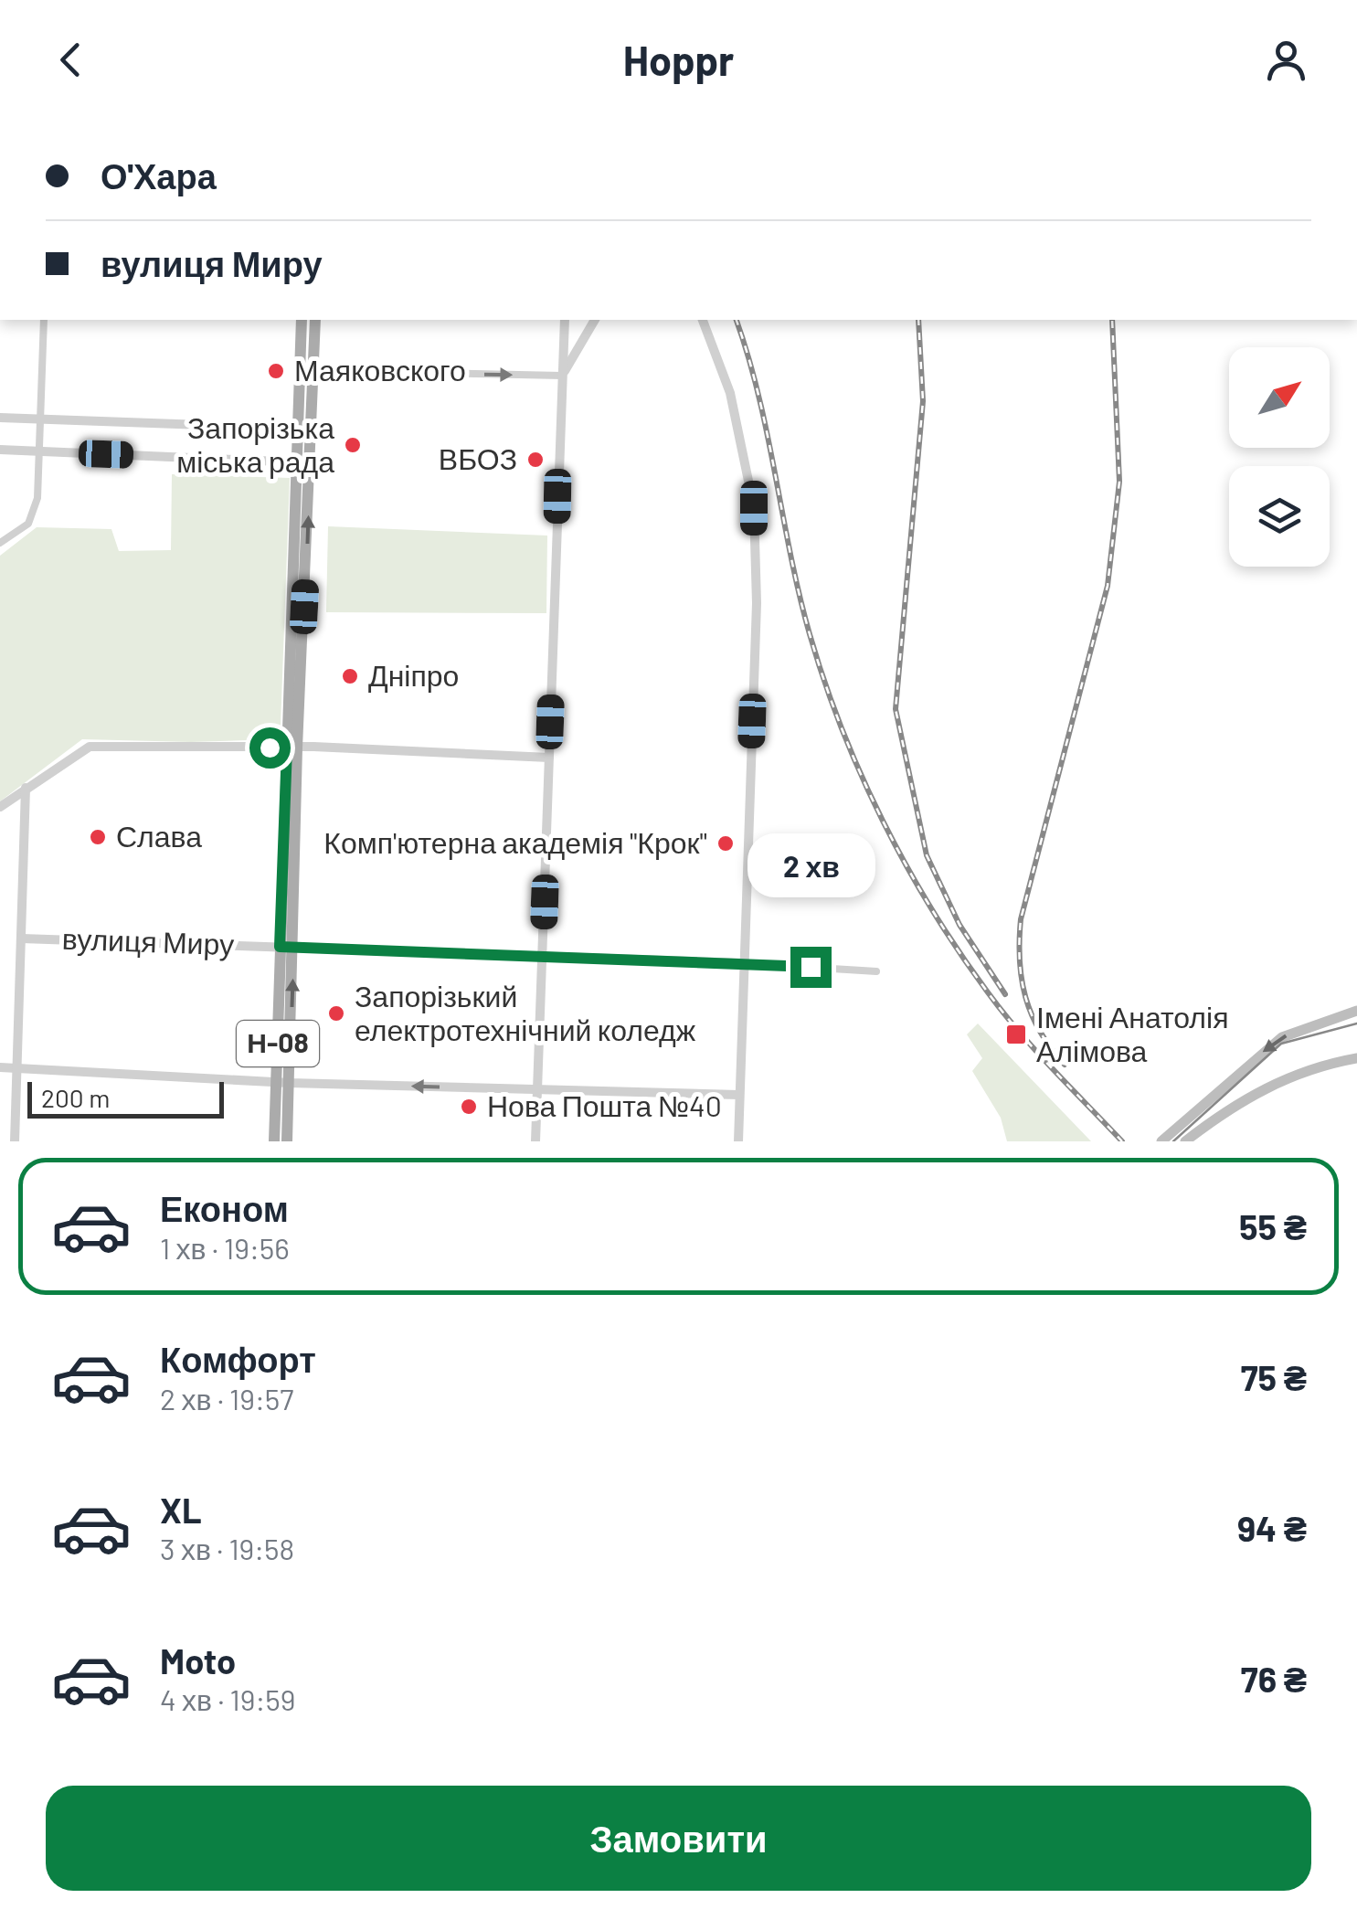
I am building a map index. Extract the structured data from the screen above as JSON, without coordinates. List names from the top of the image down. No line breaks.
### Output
{"streets":{"main road":["Н-08"],"street":["вулиця Миру"]},"crossings":[["вулиця Миру","Н-08"]],"places":{"other":["Маяковского","Запорізька міська рада","ВБОЗ","Дніпро","Слава","Комп'ютерна академія \"Крок\"","Запорізький електротехнічний коледж","Нова Пошта №40"],"transit":["Імені Анатолія Алімова"]},"scale_bar":"200 m","north":"top right","page":{"header":"Hoppr","banner":["О'Хара","вулиця Миру"],"bubble":"2 хв","scale":"200 m","list":[{"name":"Економ","note":"1 хв · 19:56","value":"55 ₴"},{"name":"Комфорт","note":"2 хв · 19:57","value":"75 ₴"},{"name":"XL","note":"3 хв · 19:58","value":"94 ₴"},{"name":"Moto","note":"4 хв · 19:59","value":"76 ₴"}],"buttons":"Замовити"}}
